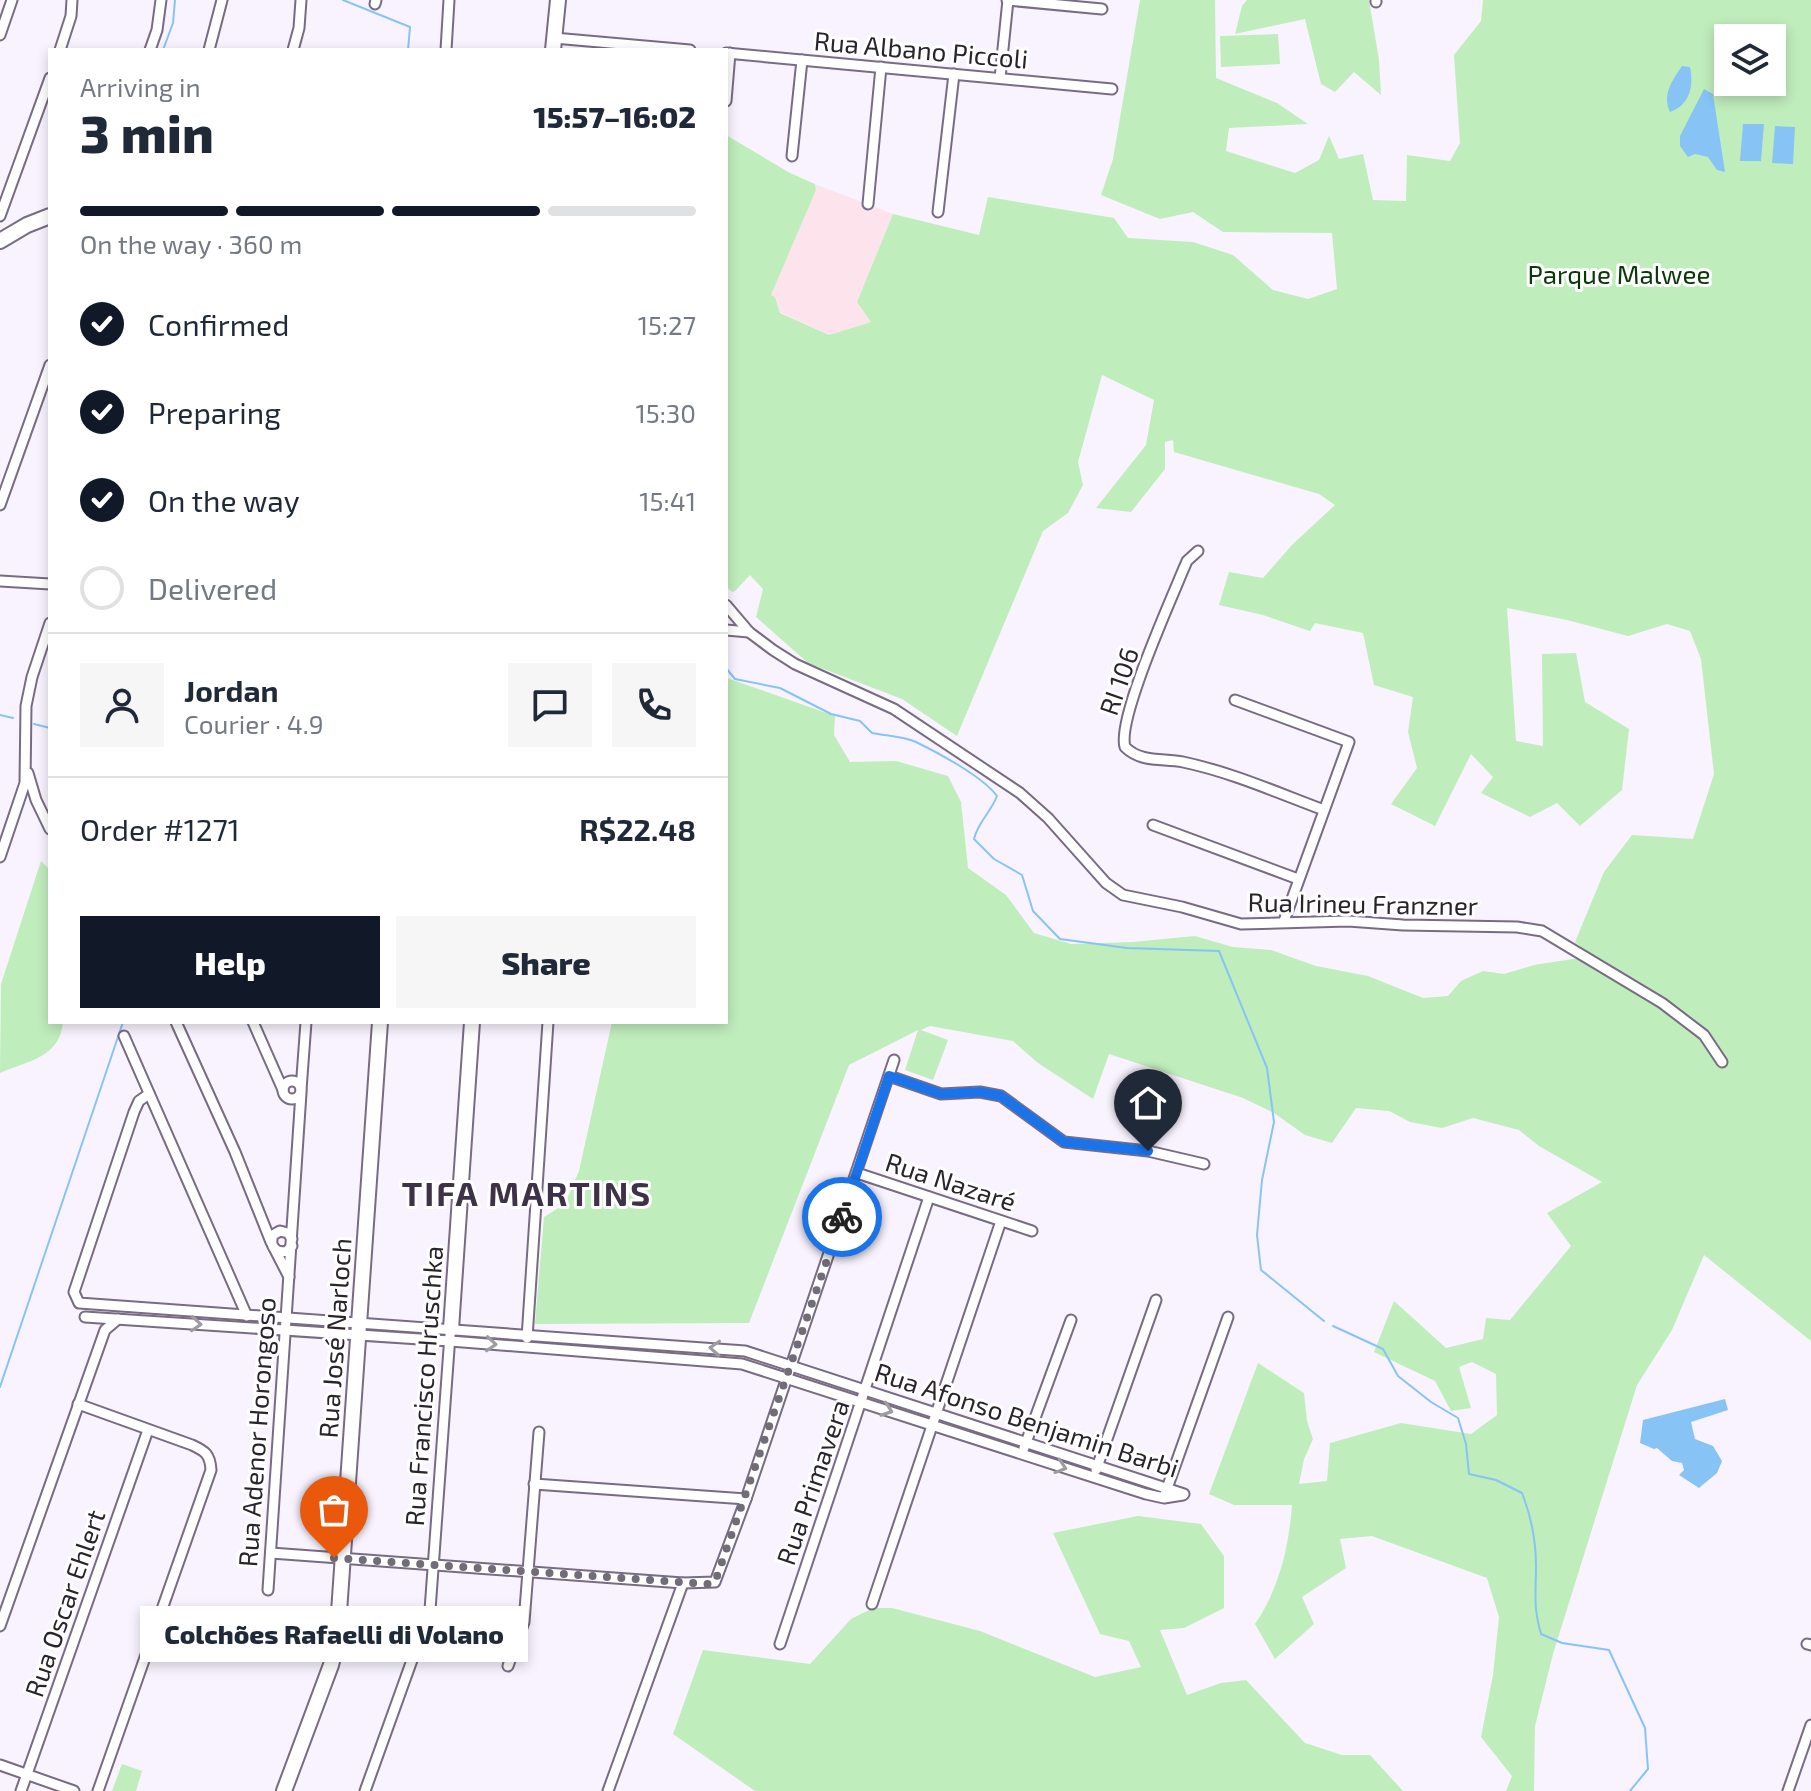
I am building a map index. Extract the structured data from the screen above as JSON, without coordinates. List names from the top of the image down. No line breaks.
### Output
{"streets":{"main road":["Rua José Narloch","Rua Francisco Hruschka"],"street":["Rua Albano Piccoli","RI 106","Rua Irineu Franzner","Rua Nazaré","Rua Afonso Benjamin Barbi","Rua Adenor Horongoso","Rua Primavera","Rua Oscar Ehlert"]},"crossings":[["Rua Nazaré","Rua Primavera"],["Rua José Narloch","Rua Afonso Benjamin Barbi"],["Rua Francisco Hruschka","Rua Afonso Benjamin Barbi"],["Rua Afonso Benjamin Barbi","Rua Adenor Horongoso"],["Rua Afonso Benjamin Barbi","Rua Primavera"]],"districts":["TIFA MARTINS"],"parks":["Parque Malwee"],"places":["Colchões Rafaelli di Volano"],"page":{"heading":["3 min","Arriving in","15:57–16:02"],"panel":["Jordan","Courier · 4.9","Order #1271","R$22.48"],"bar":"On the way · 360 m","list":[["Confirmed","15:27"],["Preparing","15:30"],["On the way","15:41"],"Delivered"],"buttons":["Help","Share"],"bubble":"Colchões Rafaelli di Volano"}}
